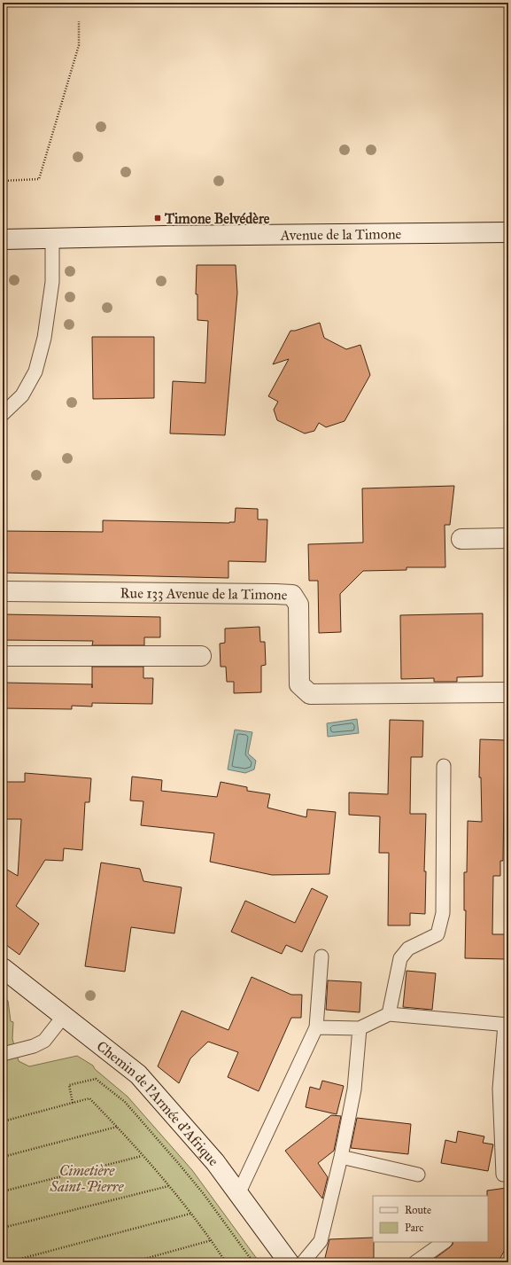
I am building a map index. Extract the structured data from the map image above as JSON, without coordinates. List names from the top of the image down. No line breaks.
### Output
{"streets":{"street":["Avenue de la Timone","Rue 133 Avenue de la Timone","Chemin de l'Armée d'Afrique"]},"parks":["Cimetière Saint-Pierre"],"places":{"transit":["Timone Belvédère"]},"legend":["Route","Parc"]}
